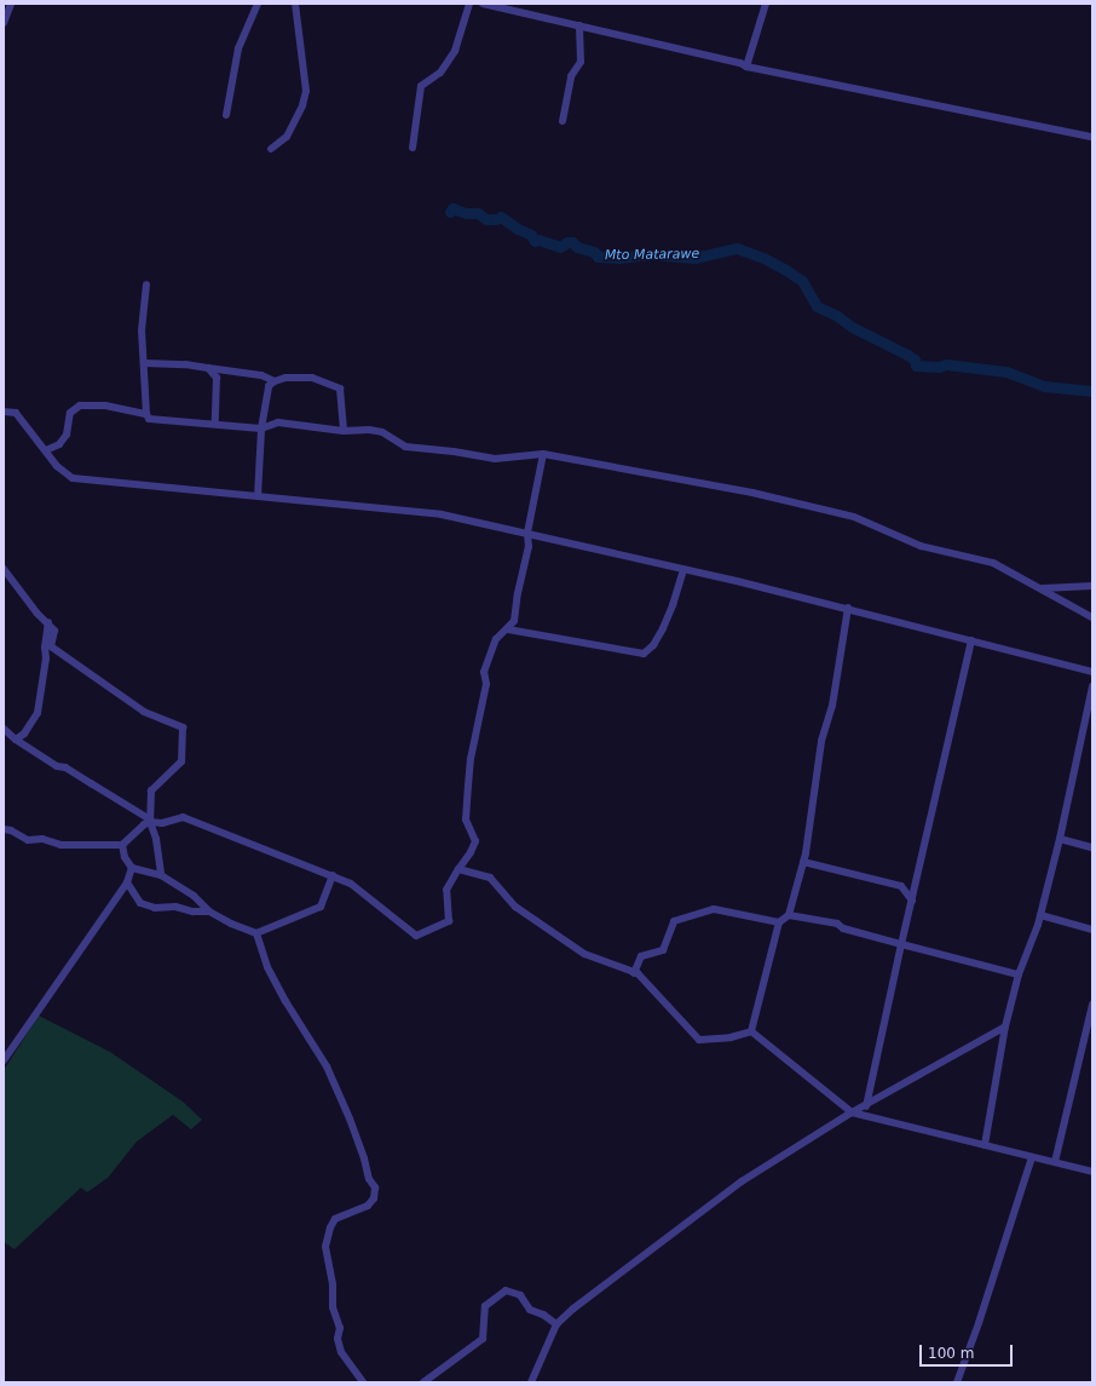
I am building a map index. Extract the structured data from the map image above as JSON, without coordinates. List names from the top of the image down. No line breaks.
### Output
{"water":["Mto Matarawe"],"scale_bar":"100 m"}
